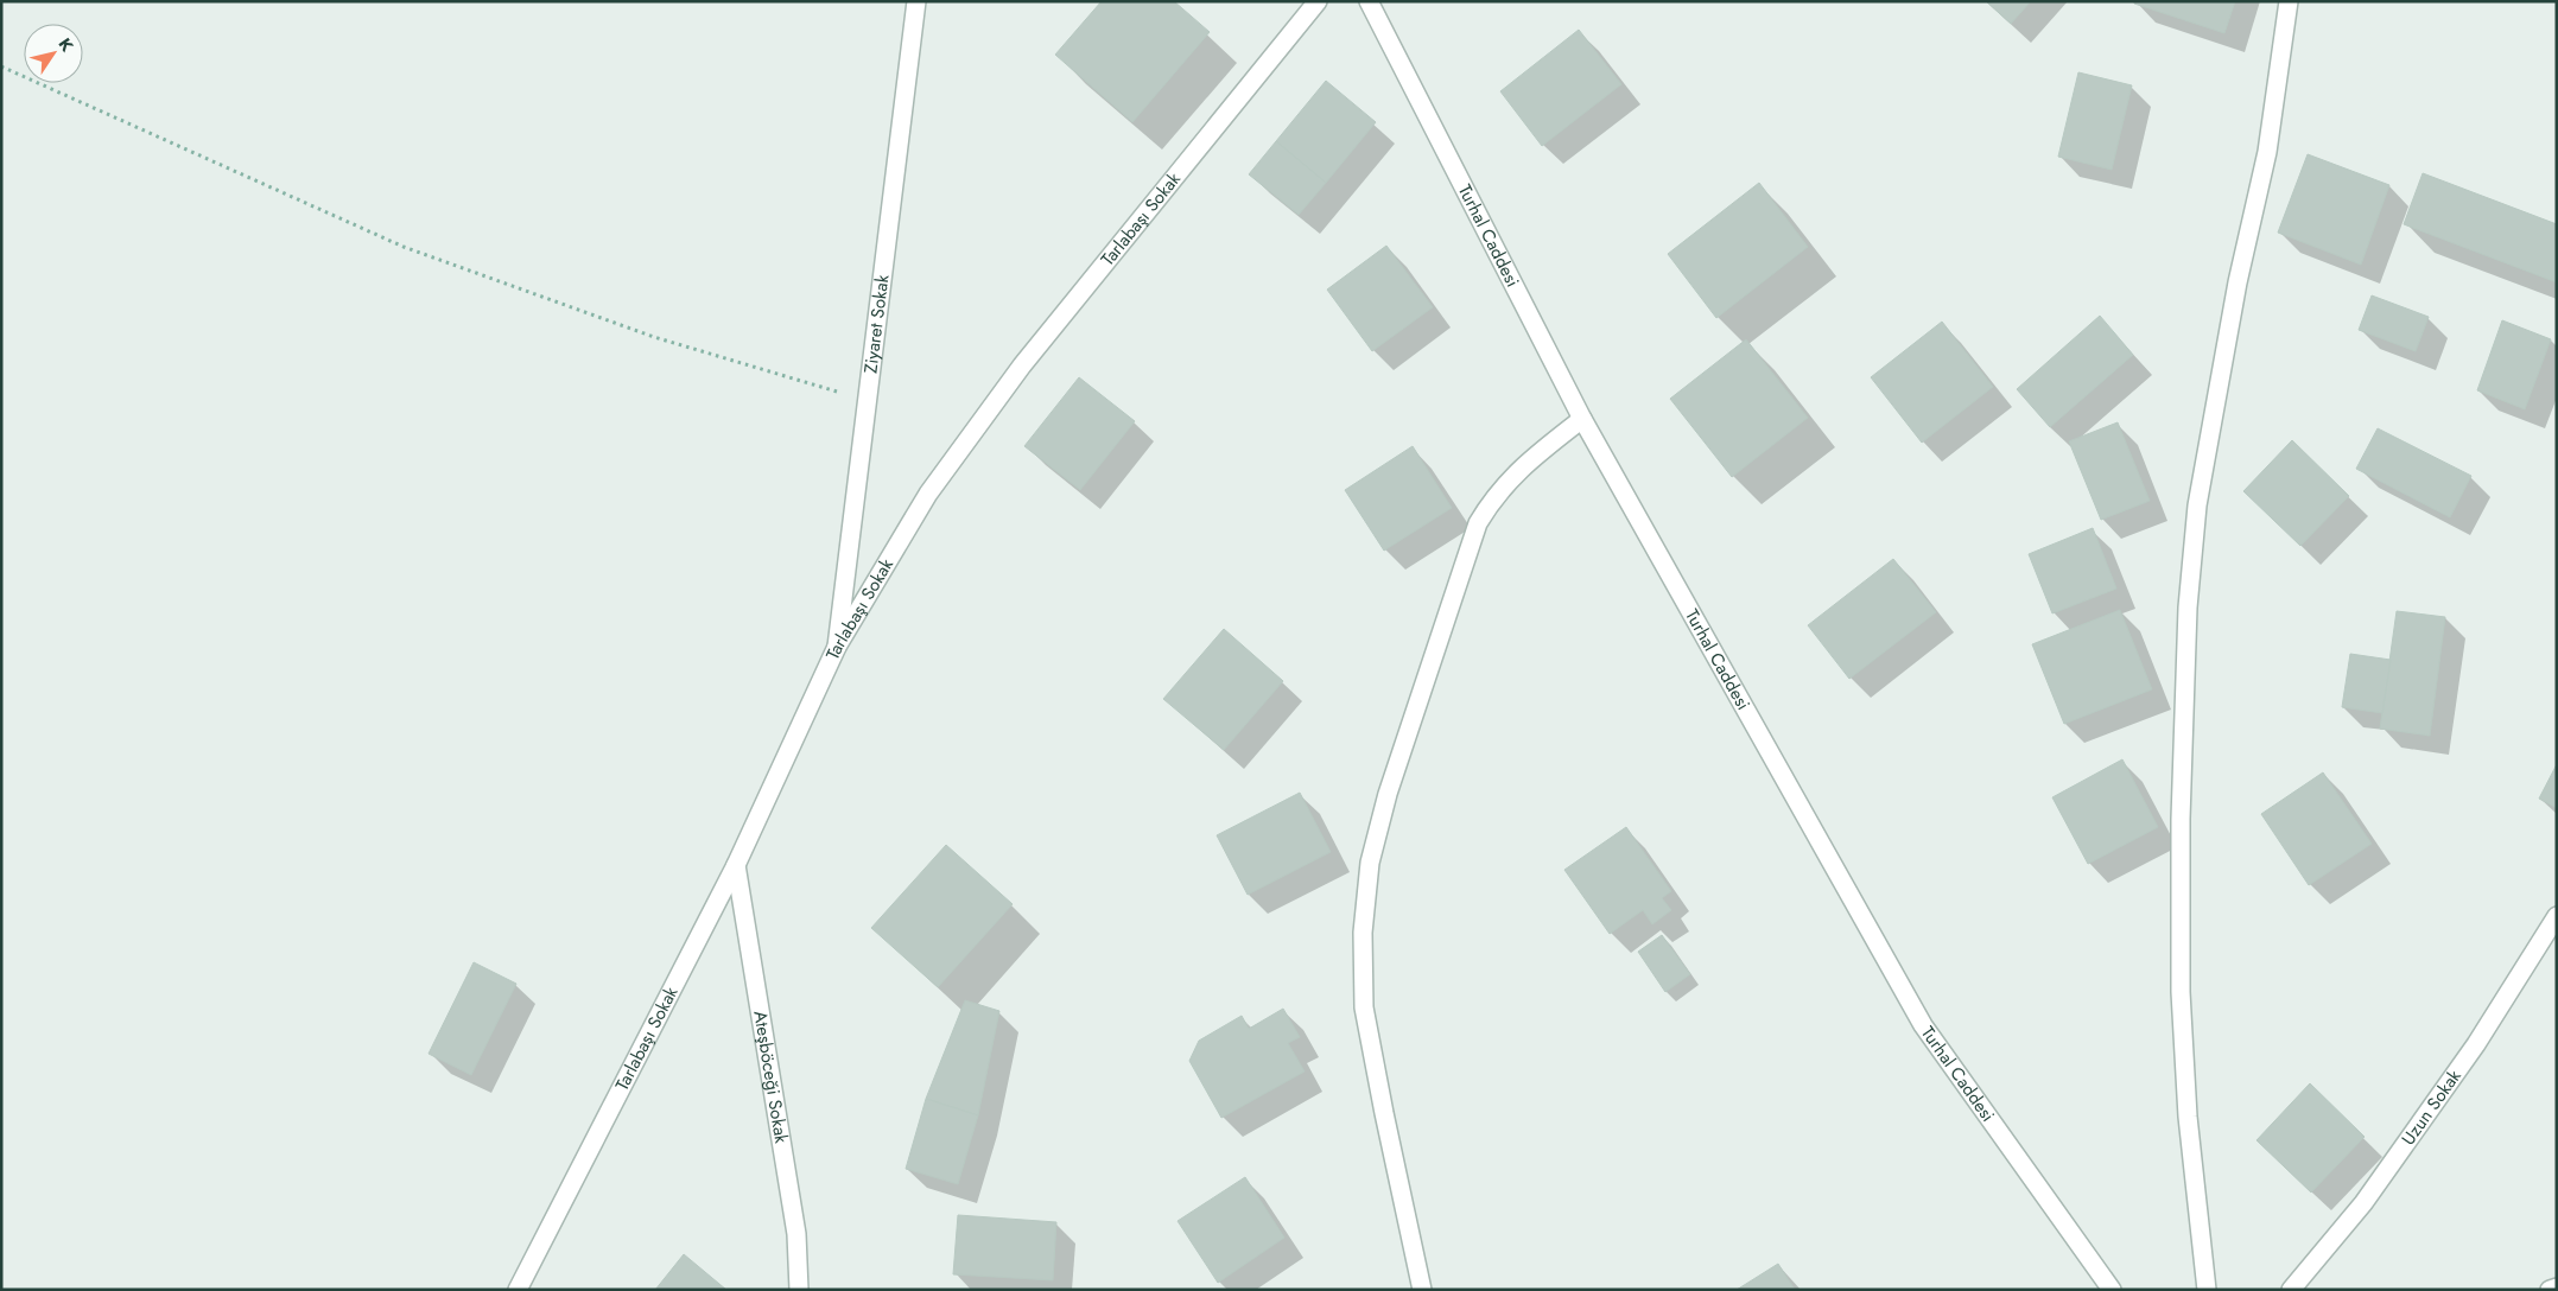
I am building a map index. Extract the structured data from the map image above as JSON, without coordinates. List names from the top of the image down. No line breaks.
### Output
{"streets":{"street":["Tarlabaşı Sokak","Turhal Caddesi","Ziyaret Sokak","Ateşböceği Sokak","Uzun Sokak"]},"crossings":[["Tarlabaşı Sokak","Ziyaret Sokak"],["Tarlabaşı Sokak","Ateşböceği Sokak"]],"north":"top right"}
